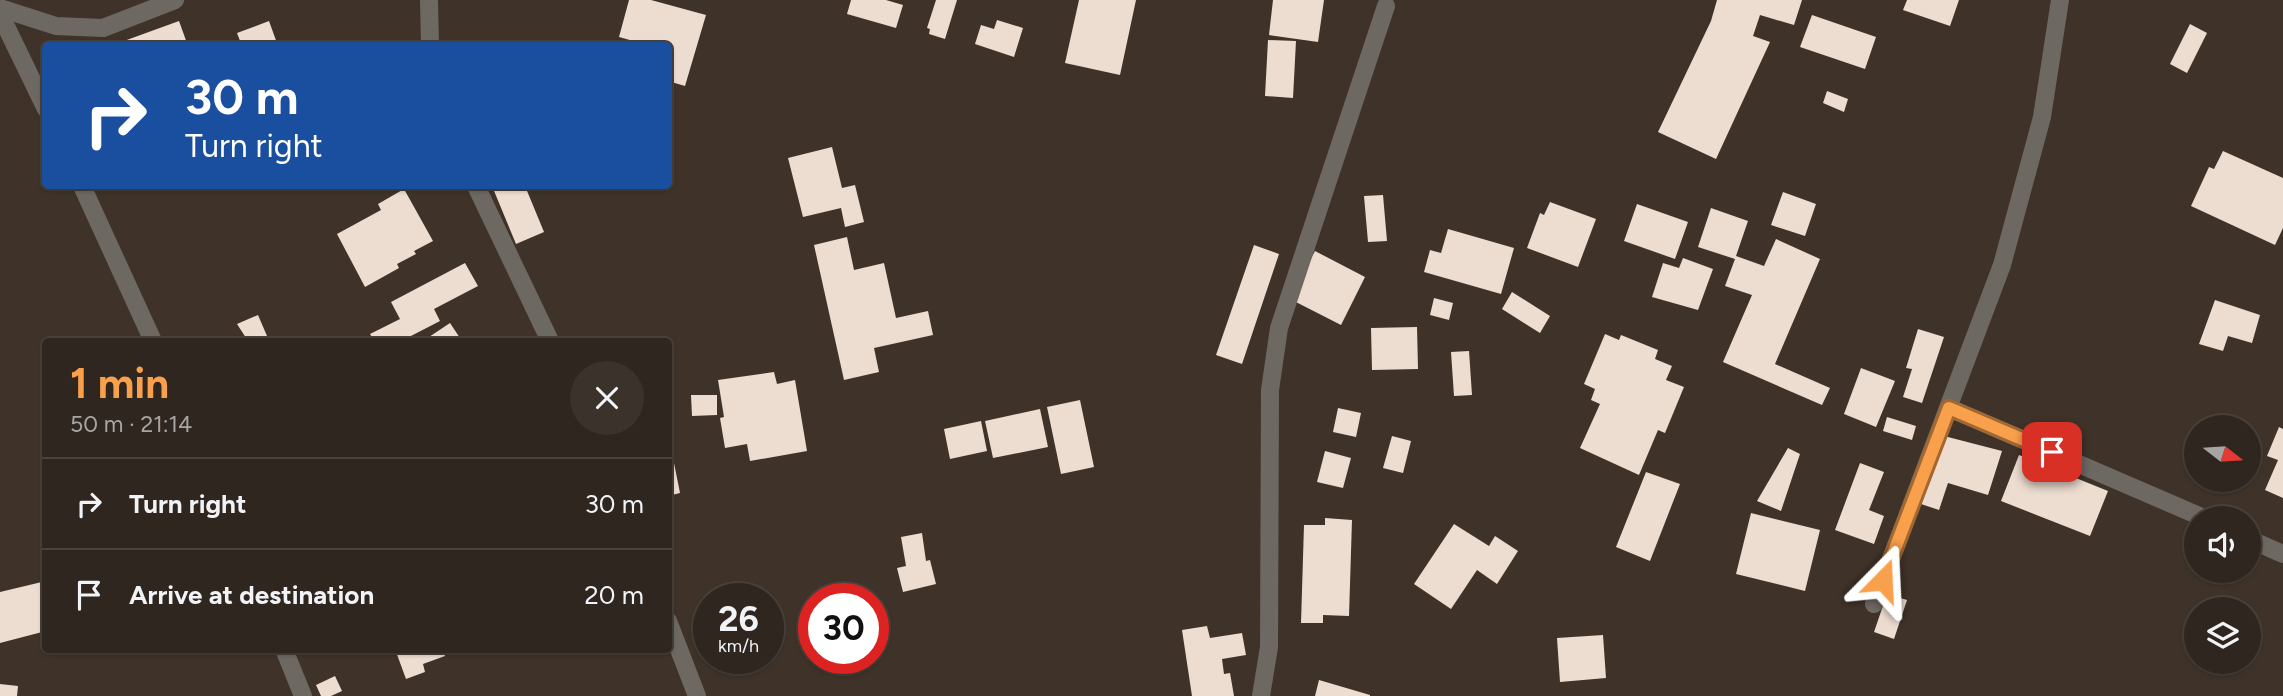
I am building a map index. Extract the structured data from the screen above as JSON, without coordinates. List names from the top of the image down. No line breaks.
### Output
{"north":"right","page":{"turn":["30 m","Turn right"],"heading":["1 min","50 m · 21:14"],"list":[{"name":"Turn right","value":"30 m"},{"name":"Arrive at destination","value":"20 m"}],"speed":"26 km/h","limit":"30"}}
